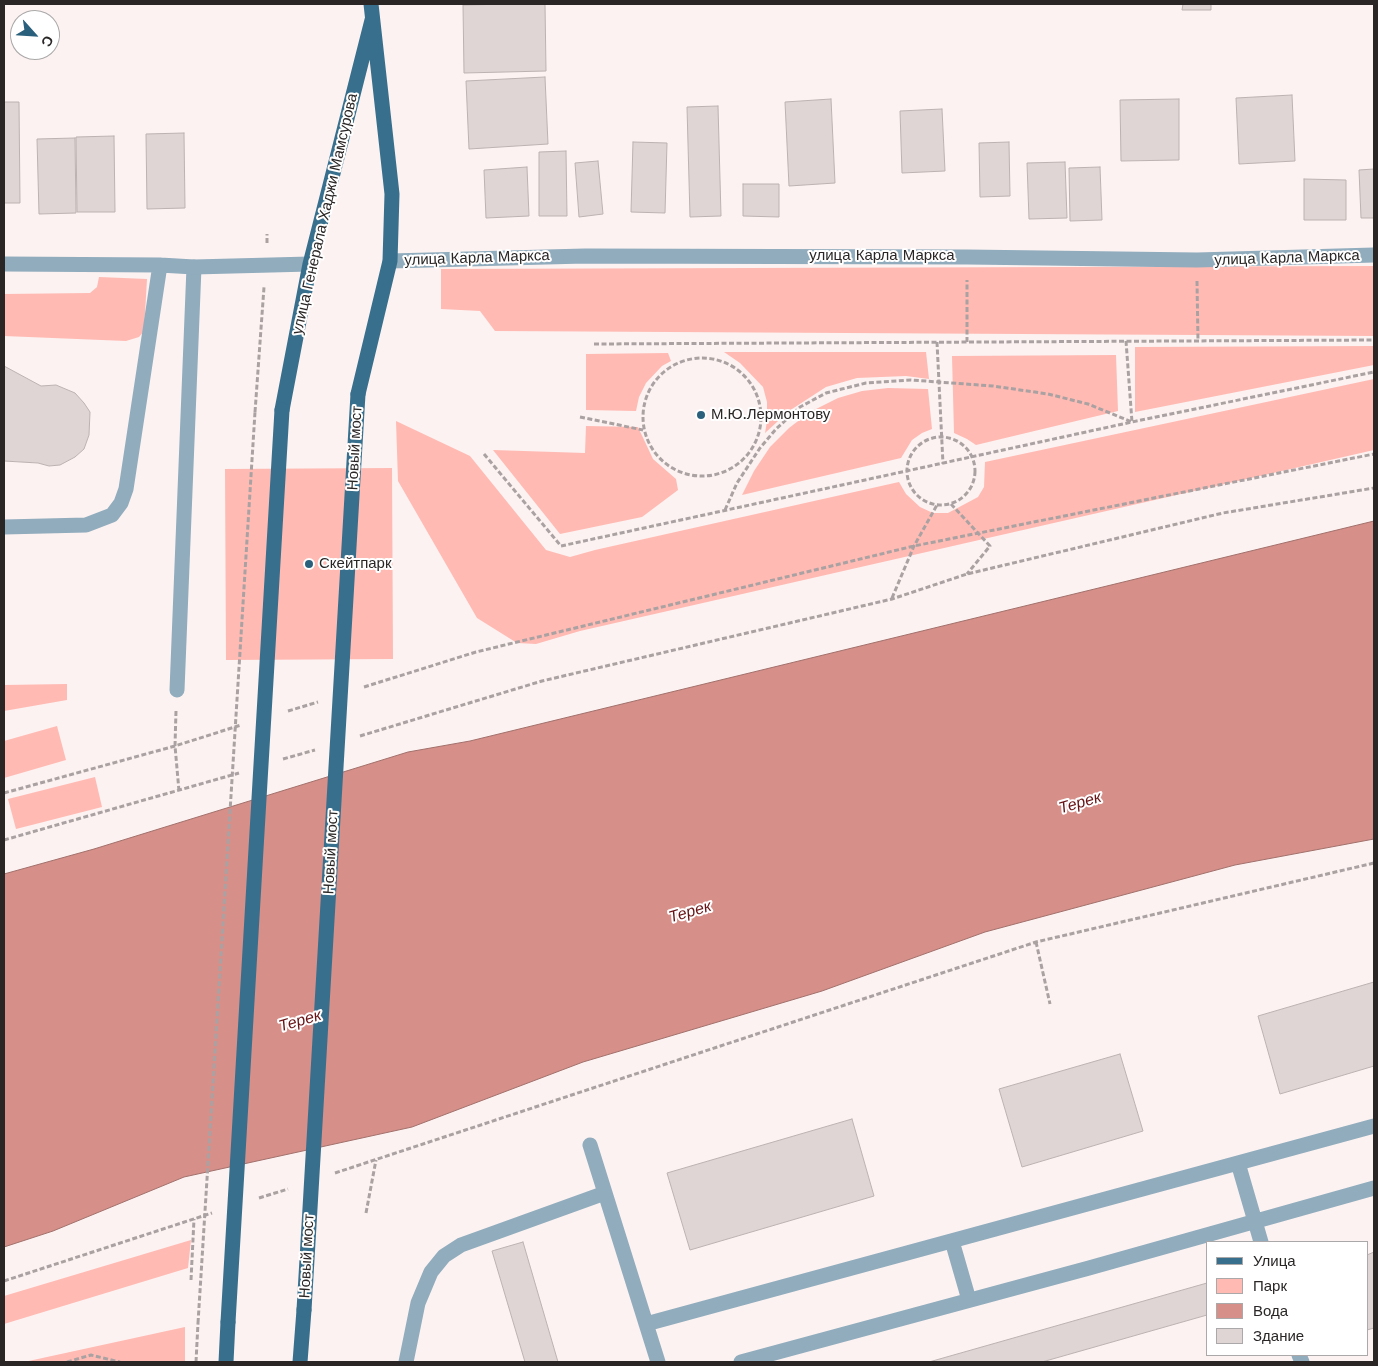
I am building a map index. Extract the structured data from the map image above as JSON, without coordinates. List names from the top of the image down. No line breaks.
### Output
{"streets":{"main road":["улица Генерала Хаджи Мамсурова","Новый мост"],"street":["улица Карла Маркса"]},"crossings":[["улица Генерала Хаджи Мамсурова","улица Карла Маркса"],["улица Генерала Хаджи Мамсурова","Новый мост"]],"water":["Терек"],"places":["М.Ю.Лермонтову","Скейтпарк"],"legend":["Улица","Парк","Вода","Здание"],"north":"bottom right"}
